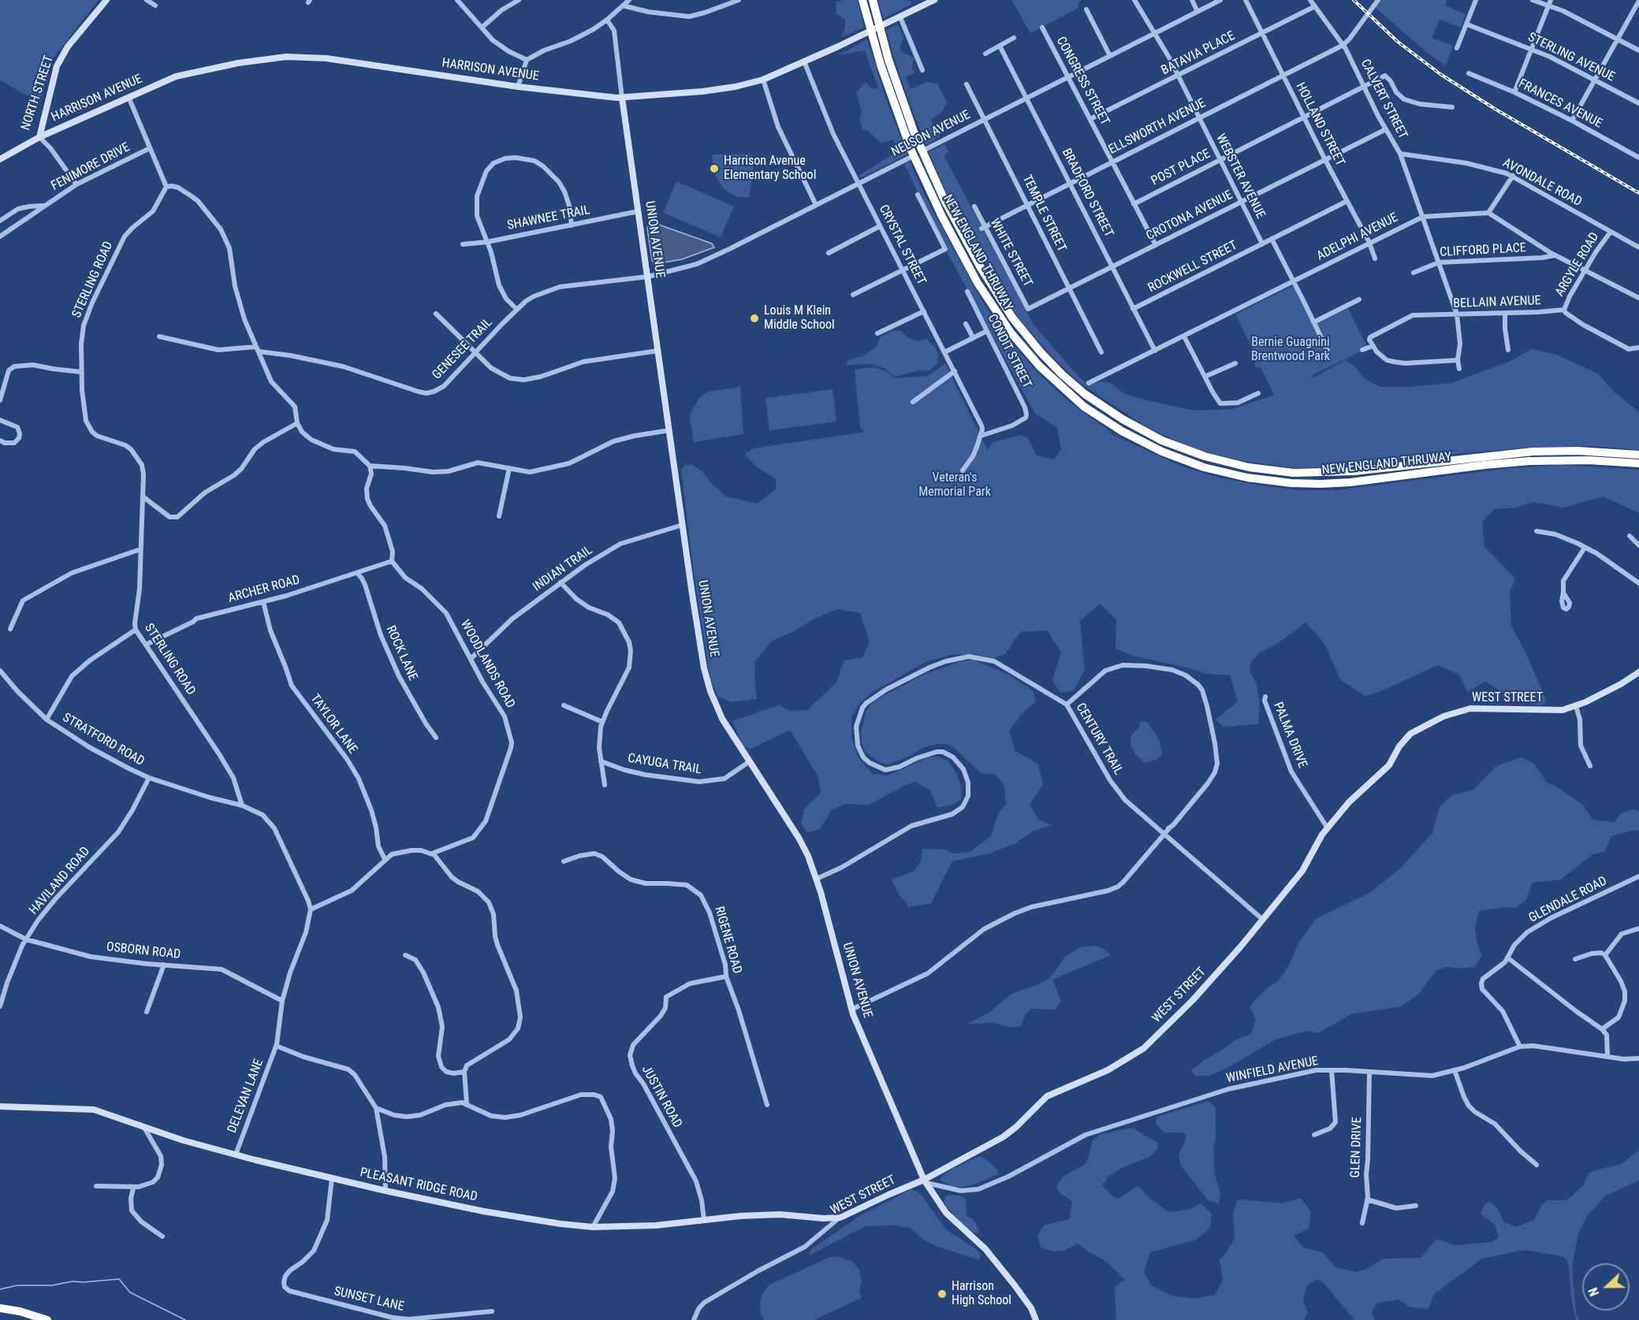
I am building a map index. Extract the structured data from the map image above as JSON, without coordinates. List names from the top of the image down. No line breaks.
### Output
{"streets":{"highway":["NEW ENGLAND THRUWAY"],"street":["BATAVIA PLACE","STERLING AVENUE","HARRISON AVENUE","CONGRESS STREET","NORTH STREET","CALVERT STREET","FRANCES AVENUE","HOLLAND STREET","ELLSWORTH AVENUE","NELSON AVENUE","FENIMORE DRIVE","POST PLACE","WEBSTER AVENUE","AVONDALE ROAD","BRADFORD STREET","TEMPLE STREET","CROTONA AVENUE","SHAWNEE TRAIL","ADELPHI AVENUE","UNION AVENUE","CRYSTAL STREET","CLIFFORD PLACE","WHITE STREET","ARGYLE ROAD","ROCKWELL STREET","STERLING ROAD","BELLAIN AVENUE","GENESEE TRAIL","CONDIT STREET","INDIAN TRAIL","ARCHER ROAD","ROCK LANE","WOODLANDS ROAD","WEST STREET","TAYLOR LANE","PALMA DRIVE","CENTURY TRAIL","STRATFORD ROAD","CAYUGA TRAIL","HAVILAND ROAD","GLENDALE ROAD","RIGENE ROAD","OSBORN ROAD","WINFIELD AVENUE","DELEVAN LANE","JUSTIN ROAD","GLEN DRIVE","PLEASANT RIDGE ROAD","SUNSET LANE"]},"crossings":[["BATAVIA PLACE","CONGRESS STREET"],["BATAVIA PLACE","CALVERT STREET"],["BATAVIA PLACE","HOLLAND STREET"],["BATAVIA PLACE","WEBSTER AVENUE"],["HARRISON AVENUE","NORTH STREET"],["HARRISON AVENUE","UNION AVENUE"],["HARRISON AVENUE","CRYSTAL STREET"],["CONGRESS STREET","ELLSWORTH AVENUE"],["CONGRESS STREET","NELSON AVENUE"],["CONGRESS STREET","POST PLACE"],["CONGRESS STREET","CROTONA AVENUE"],["CALVERT STREET","ELLSWORTH AVENUE"],["CALVERT STREET","POST PLACE"],["CALVERT STREET","AVONDALE ROAD"],["CALVERT STREET","CROTONA AVENUE"],["CALVERT STREET","ADELPHI AVENUE"],["CALVERT STREET","CLIFFORD PLACE"],["CALVERT STREET","BELLAIN AVENUE"],["HOLLAND STREET","ELLSWORTH AVENUE"],["HOLLAND STREET","POST PLACE"],["HOLLAND STREET","CROTONA AVENUE"],["HOLLAND STREET","ADELPHI AVENUE"],["ELLSWORTH AVENUE","WEBSTER AVENUE"],["ELLSWORTH AVENUE","BRADFORD STREET"],["ELLSWORTH AVENUE","TEMPLE STREET"],["ELLSWORTH AVENUE","WHITE STREET"],["NELSON AVENUE","WEBSTER AVENUE"],["NELSON AVENUE","BRADFORD STREET"],["NELSON AVENUE","TEMPLE STREET"],["NELSON AVENUE","UNION AVENUE"],["NELSON AVENUE","CRYSTAL STREET"],["NELSON AVENUE","GENESEE TRAIL"],["POST PLACE","WEBSTER AVENUE"],["WEBSTER AVENUE","CROTONA AVENUE"],["WEBSTER AVENUE","ROCKWELL STREET"],["AVONDALE ROAD","ARGYLE ROAD"],["BRADFORD STREET","CROTONA AVENUE"],["BRADFORD STREET","ADELPHI AVENUE"],["BRADFORD STREET","ROCKWELL STREET"],["TEMPLE STREET","CROTONA AVENUE"],["CROTONA AVENUE","WHITE STREET"],["SHAWNEE TRAIL","UNION AVENUE"],["UNION AVENUE","GENESEE TRAIL"],["UNION AVENUE","INDIAN TRAIL"],["UNION AVENUE","WEST STREET"],["UNION AVENUE","CENTURY TRAIL"],["UNION AVENUE","CAYUGA TRAIL"],["UNION AVENUE","WINFIELD AVENUE"],["CRYSTAL STREET","CONDIT STREET"],["ARGYLE ROAD","BELLAIN AVENUE"],["STERLING ROAD","ARCHER ROAD"],["STERLING ROAD","STRATFORD ROAD"],["INDIAN TRAIL","WOODLANDS ROAD"],["ARCHER ROAD","ROCK LANE"],["ARCHER ROAD","WOODLANDS ROAD"],["ARCHER ROAD","TAYLOR LANE"],["WEST STREET","PALMA DRIVE"],["WEST STREET","CENTURY TRAIL"],["WEST STREET","WINFIELD AVENUE"],["WEST STREET","PLEASANT RIDGE ROAD"],["STRATFORD ROAD","HAVILAND ROAD"],["HAVILAND ROAD","OSBORN ROAD"],["GLENDALE ROAD","WINFIELD AVENUE"],["RIGENE ROAD","JUSTIN ROAD"],["WINFIELD AVENUE","GLEN DRIVE"],["DELEVAN LANE","PLEASANT RIDGE ROAD"],["JUSTIN ROAD","PLEASANT RIDGE ROAD"],["PLEASANT RIDGE ROAD","SUNSET LANE"]],"parks":["Bernie Guagnini Brentwood Park","Veteran's Memorial Park"],"places":["Harrison Avenue Elementary School","Louis M Klein Middle School","Harrison High School"],"north":"left"}
